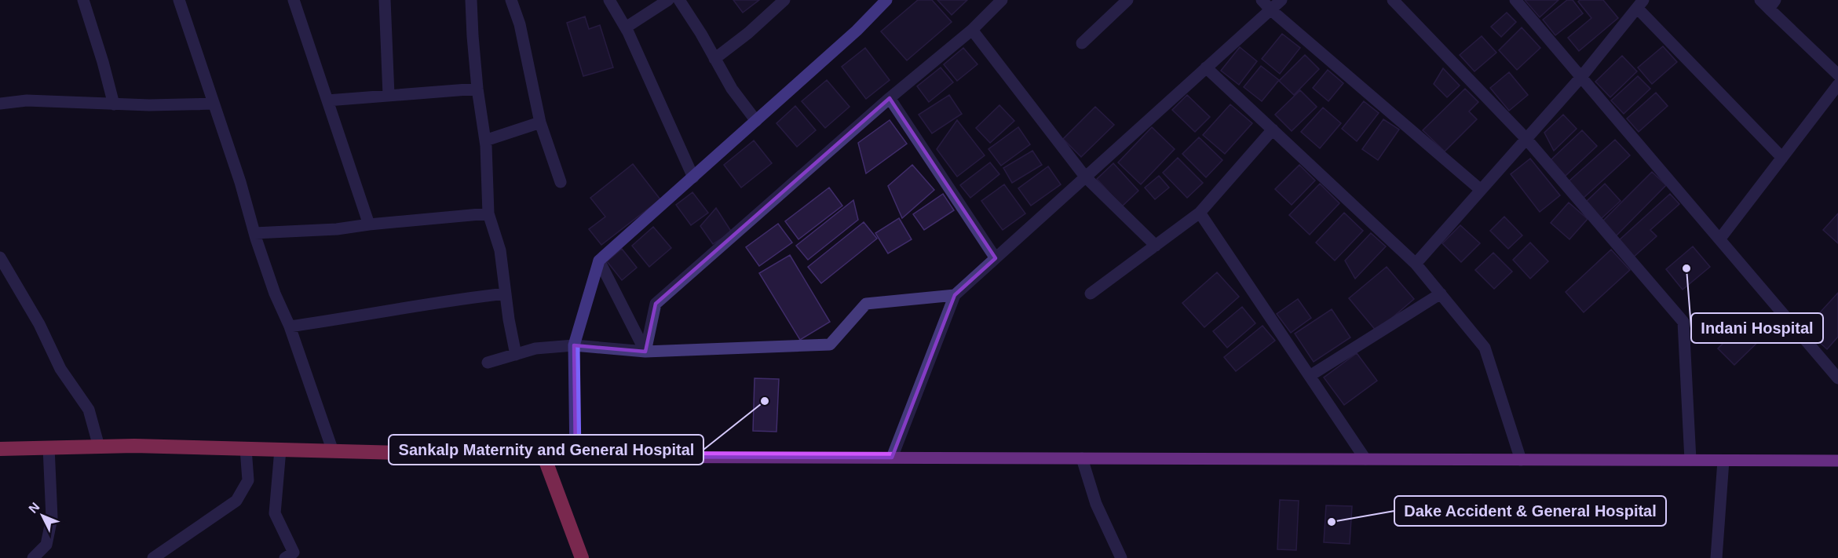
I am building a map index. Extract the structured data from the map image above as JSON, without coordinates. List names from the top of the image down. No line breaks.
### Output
{"places":["Indani Hospital","Sankalp Maternity and General Hospital","Dake Accident & General Hospital"],"north":"top left"}
